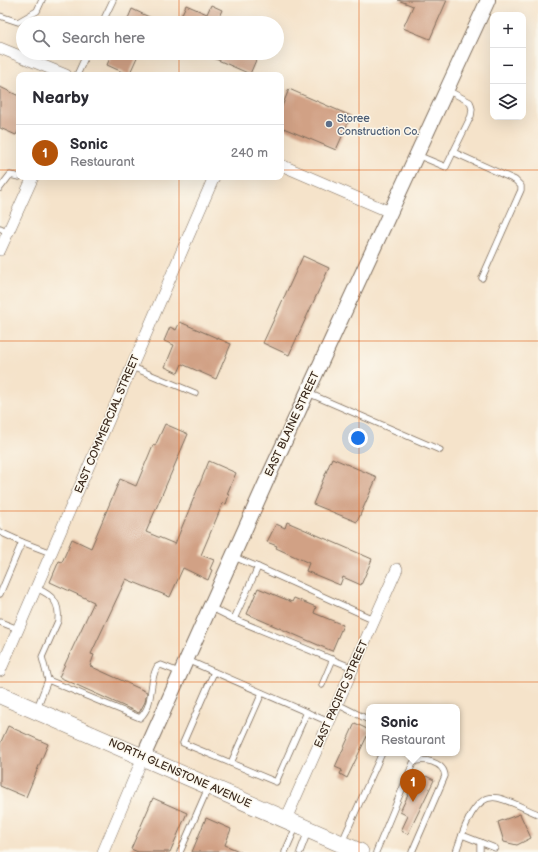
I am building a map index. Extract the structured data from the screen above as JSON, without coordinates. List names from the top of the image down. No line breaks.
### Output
{"streets":{"main road":["NORTH GLENSTONE AVENUE"],"street":["EAST COMMERCIAL STREET","EAST BLAINE STREET","EAST PACIFIC STREET"]},"crossings":[["EAST BLAINE STREET","NORTH GLENSTONE AVENUE"],["EAST PACIFIC STREET","NORTH GLENSTONE AVENUE"]],"places":["Storee Construction Co."],"page":{"map_buttons":["+","−"],"search":"Search here","heading":"Nearby","list":[{"mark":"1","name":"Sonic","note":"Restaurant","value":"240 m"}],"popup":["Sonic","Restaurant"],"pins":"1"}}
